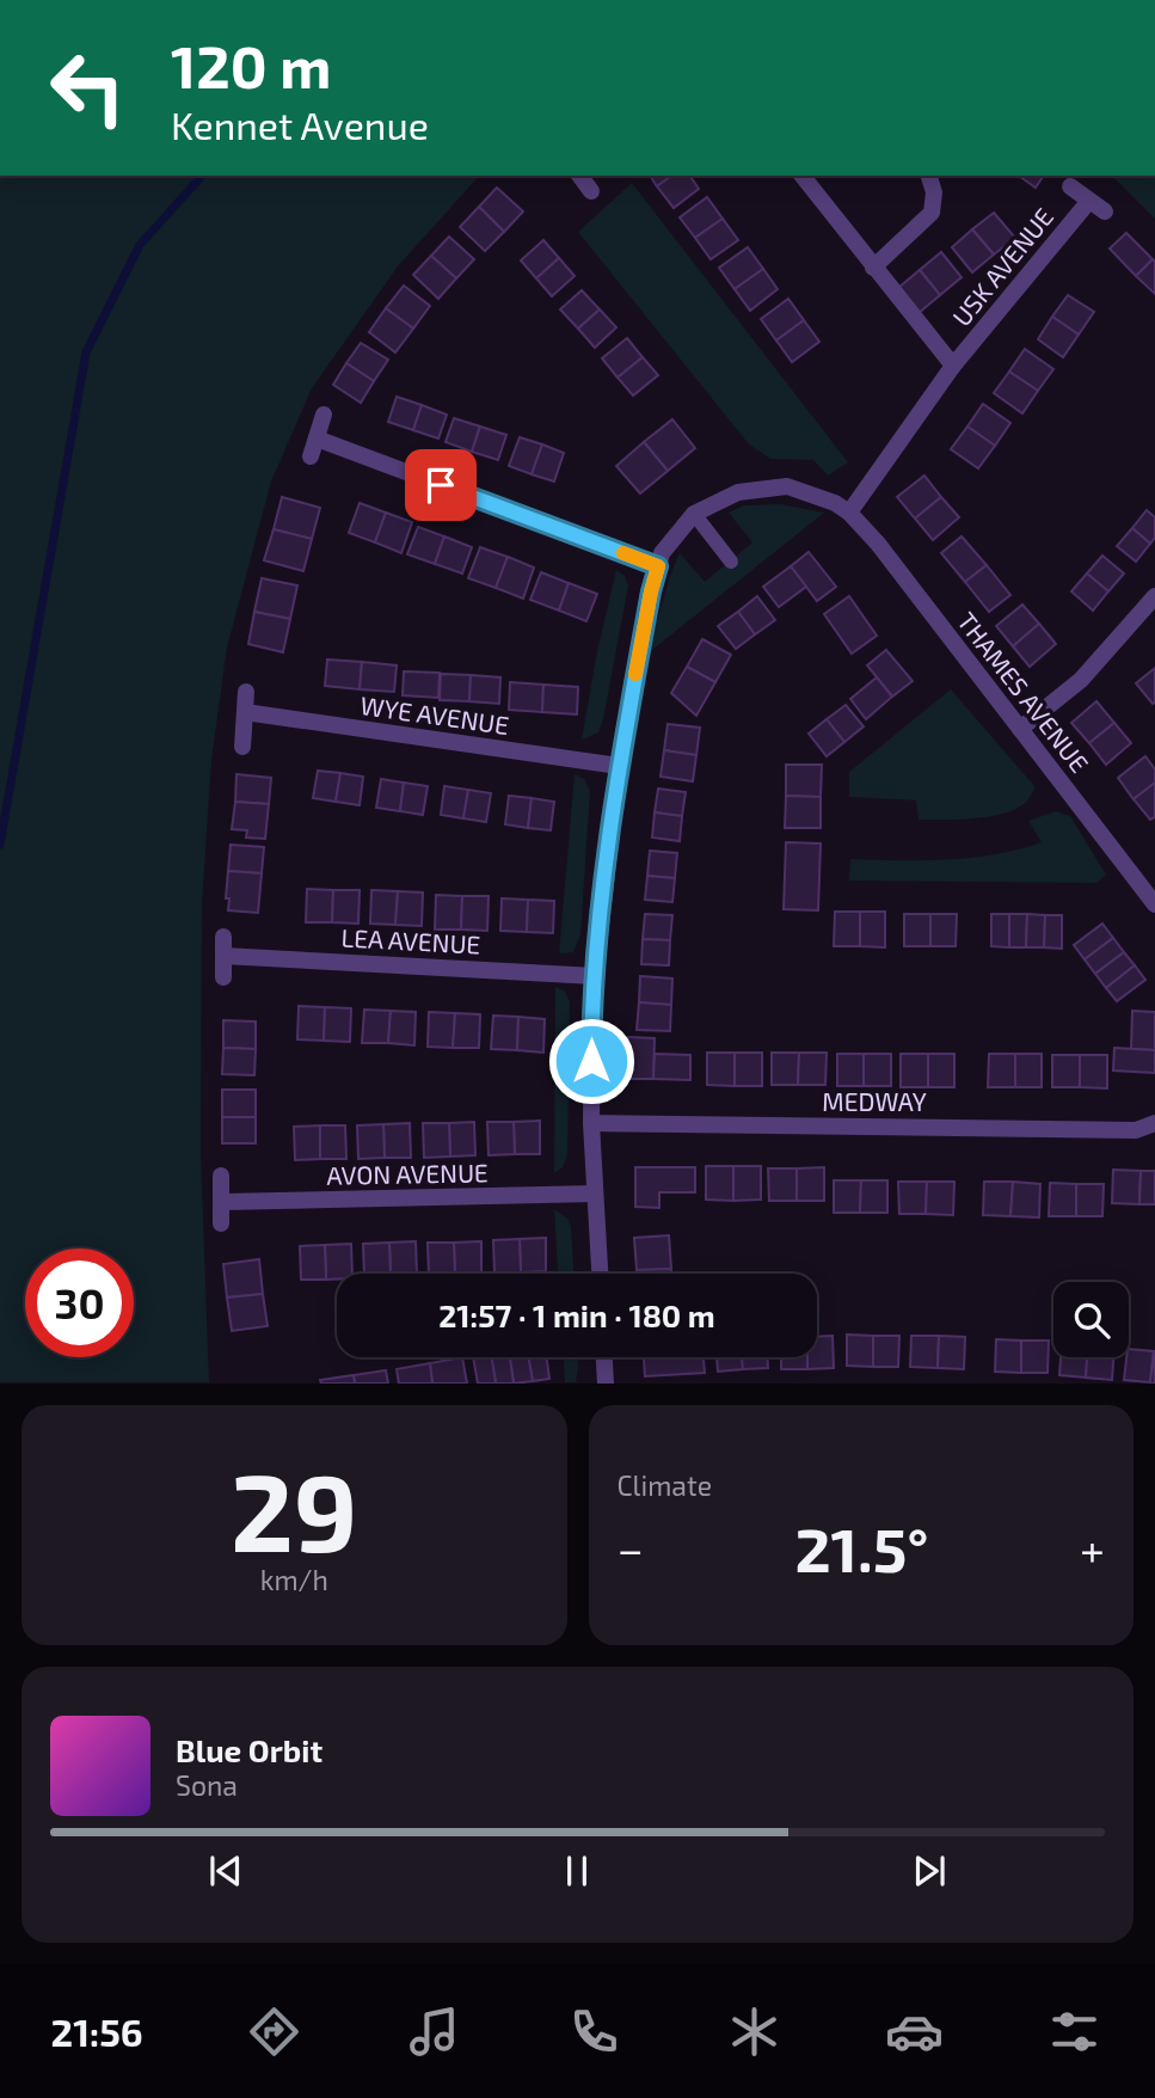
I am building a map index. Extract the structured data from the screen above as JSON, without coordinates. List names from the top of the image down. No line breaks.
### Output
{"streets":{"street":["USK AVENUE","THAMES AVENUE","WYE AVENUE","LEA AVENUE","MEDWAY","AVON AVENUE"]},"crossings":[["USK AVENUE","THAMES AVENUE"]],"page":{"turn":["120 m","Kennet Avenue"],"limit":"30","trip":"21:57 · 1 min · 180 m","tile":[["29","km/h"],"Climate"],"heat":["−","21.5°","+"],"song":["Blue Orbit","Sona"],"tabs":"21:56"}}
